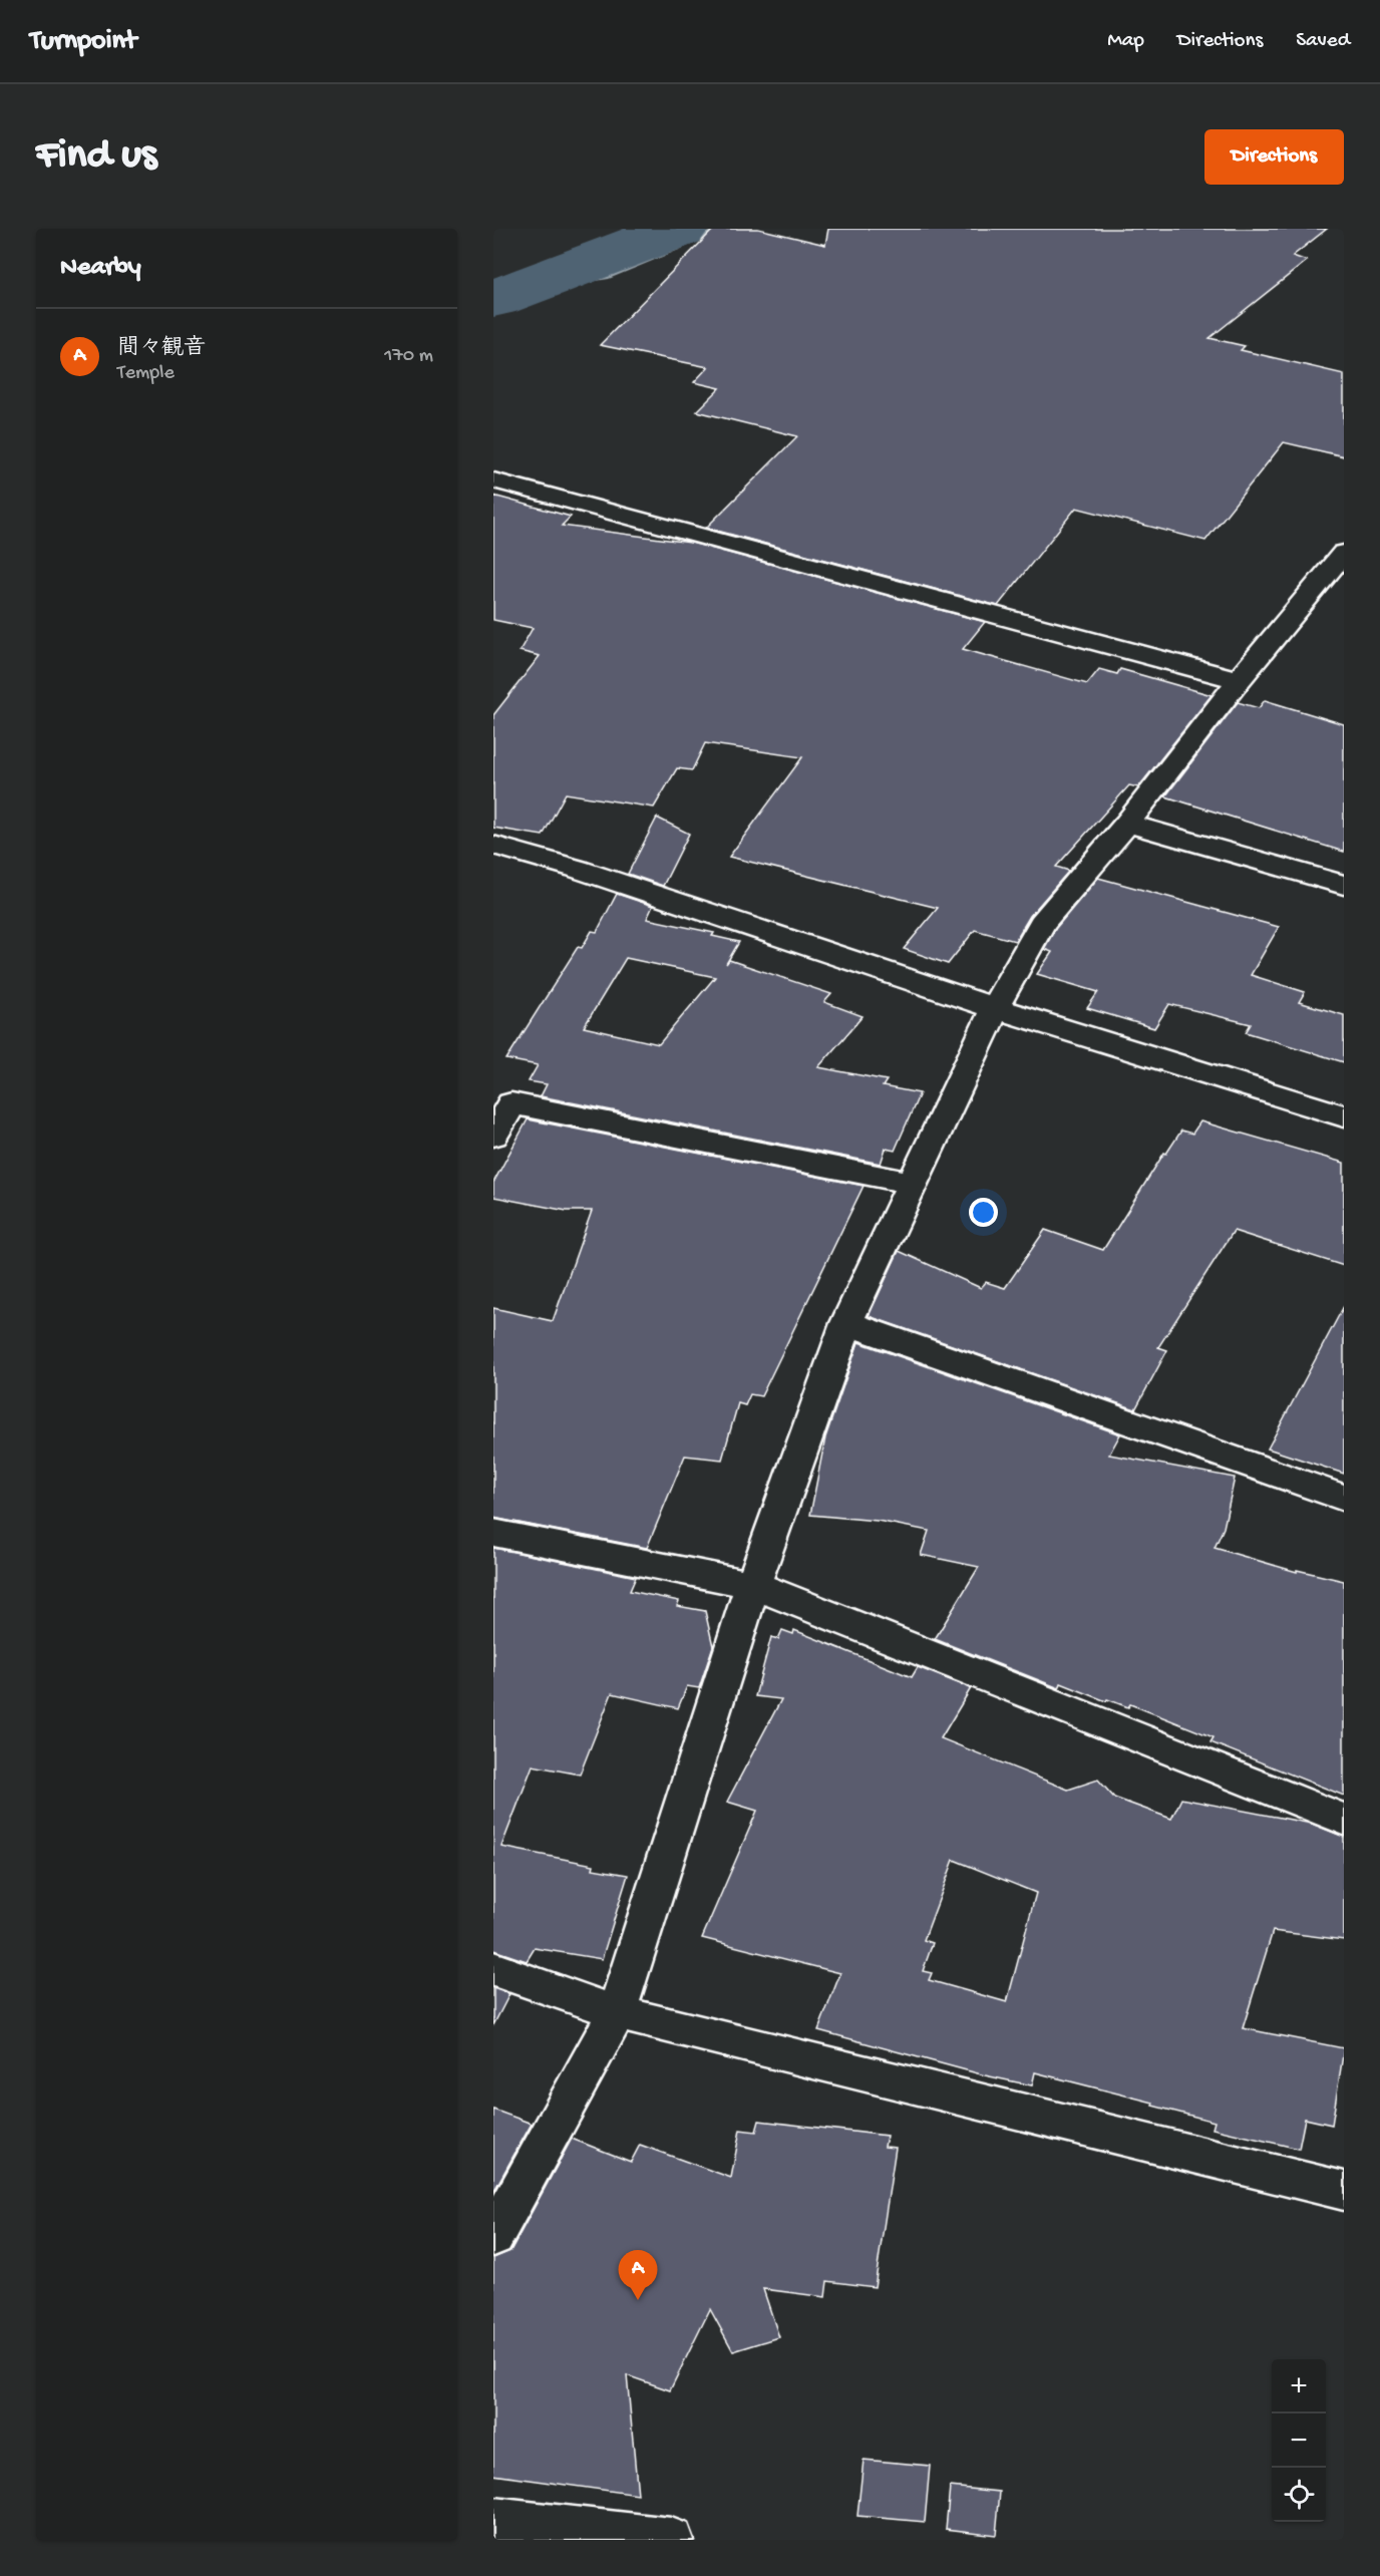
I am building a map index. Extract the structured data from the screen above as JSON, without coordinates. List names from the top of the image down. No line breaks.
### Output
{"page":{"header":"Turnpoint","nav":["Map","Directions","Saved"],"buttons":"Directions","title":"Find us","heading":"Nearby","list":[{"mark":"A","name":"間々観音","note":"Temple","value":"170 m"}],"pins":"A","map_buttons":["+","−"]}}
